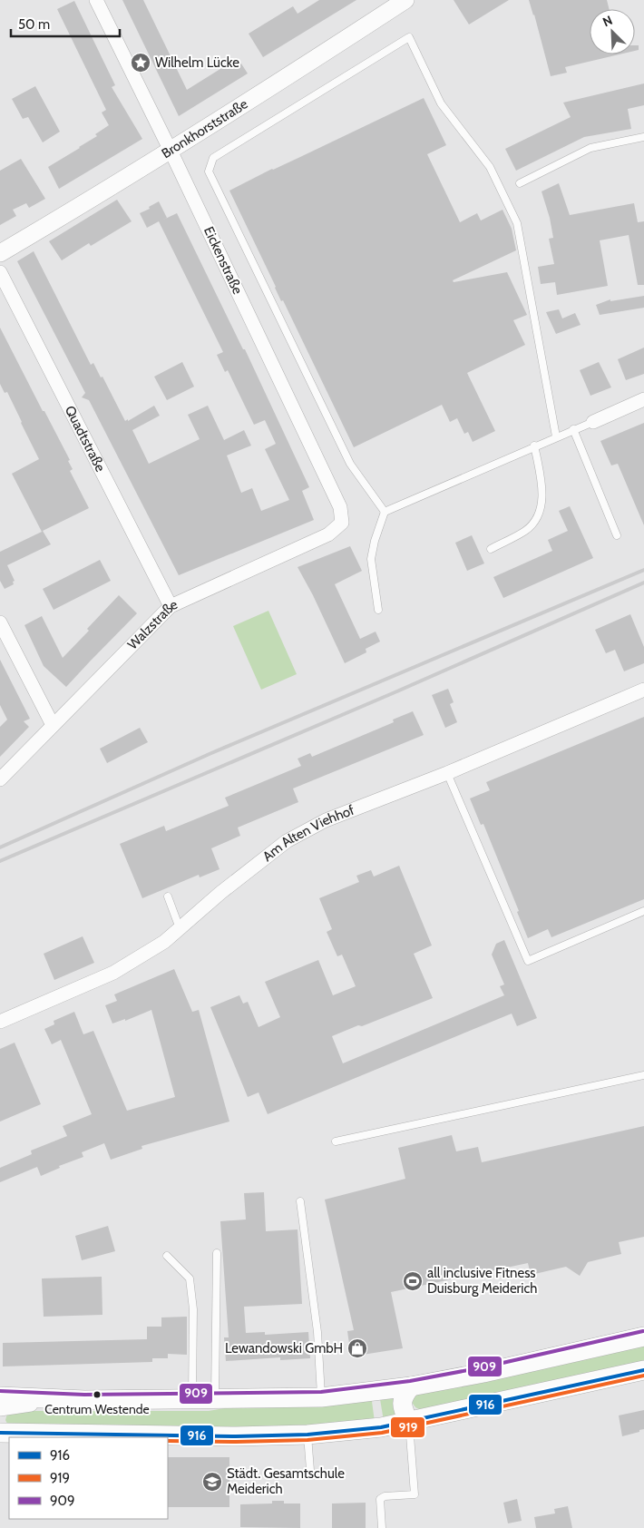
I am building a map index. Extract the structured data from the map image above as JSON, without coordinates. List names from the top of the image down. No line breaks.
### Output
{"streets":{"street":["Bronkhorststraße","Eickenstraße","Quadtstraße","Walzstraße","Am Alten Viehhof"]},"crossings":[["Bronkhorststraße","Eickenstraße"],["Eickenstraße","Walzstraße"],["Quadtstraße","Walzstraße"]],"places":{"place":["Wilhelm Lücke"],"sports":["all inclusive Fitness Duisburg Meiderich"],"shop":["Lewandowski GmbH"],"other":["Centrum Westende"],"school or university":["Städt. Gesamtschule Meiderich"]},"lines":["transit line 909","transit line 916","transit line 919"],"legend":["916","919","909"],"scale_bar":"50 m","north":"top left"}
